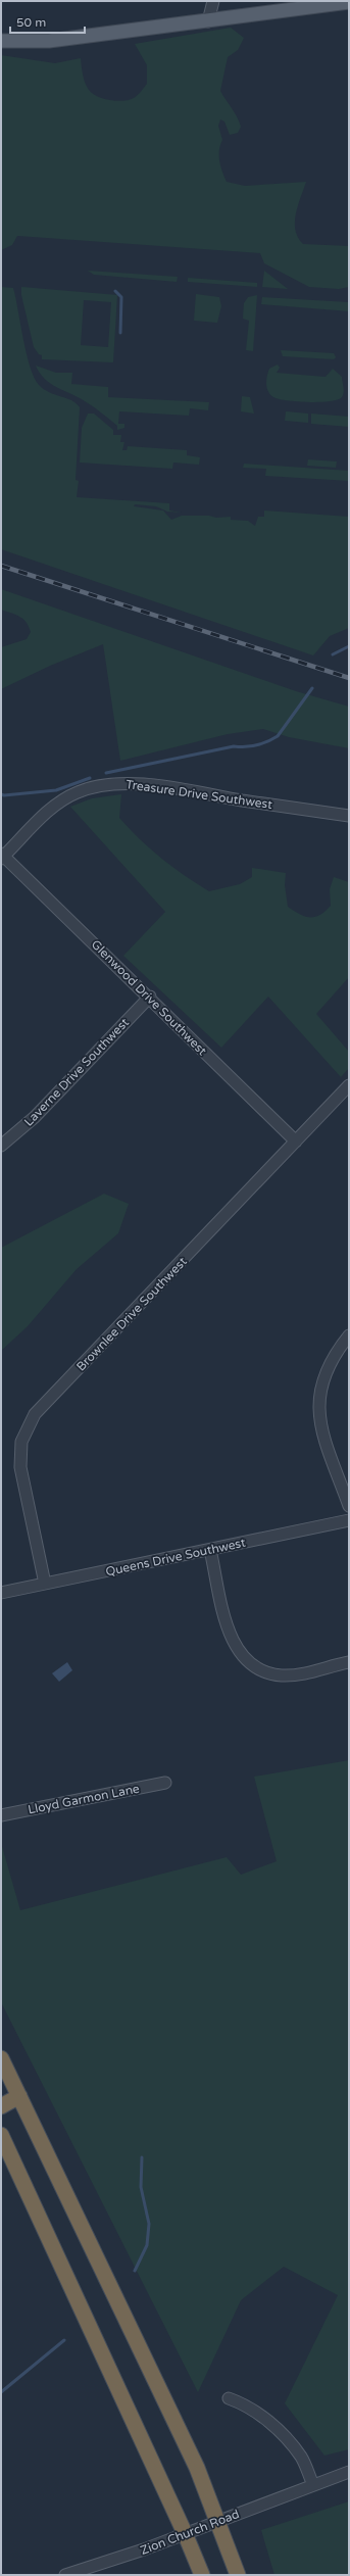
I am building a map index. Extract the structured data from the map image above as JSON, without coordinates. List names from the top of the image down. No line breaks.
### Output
{"streets":{"street":["Treasure Drive Southwest","Glenwood Drive Southwest","Laverne Drive Southwest","Brownlee Drive Southwest","Queens Drive Southwest","Lloyd Garmon Lane","Zion Church Road"]},"crossings":[["Treasure Drive Southwest","Glenwood Drive Southwest"],["Glenwood Drive Southwest","Laverne Drive Southwest"],["Glenwood Drive Southwest","Brownlee Drive Southwest"],["Brownlee Drive Southwest","Queens Drive Southwest"]],"scale_bar":"50 m"}
